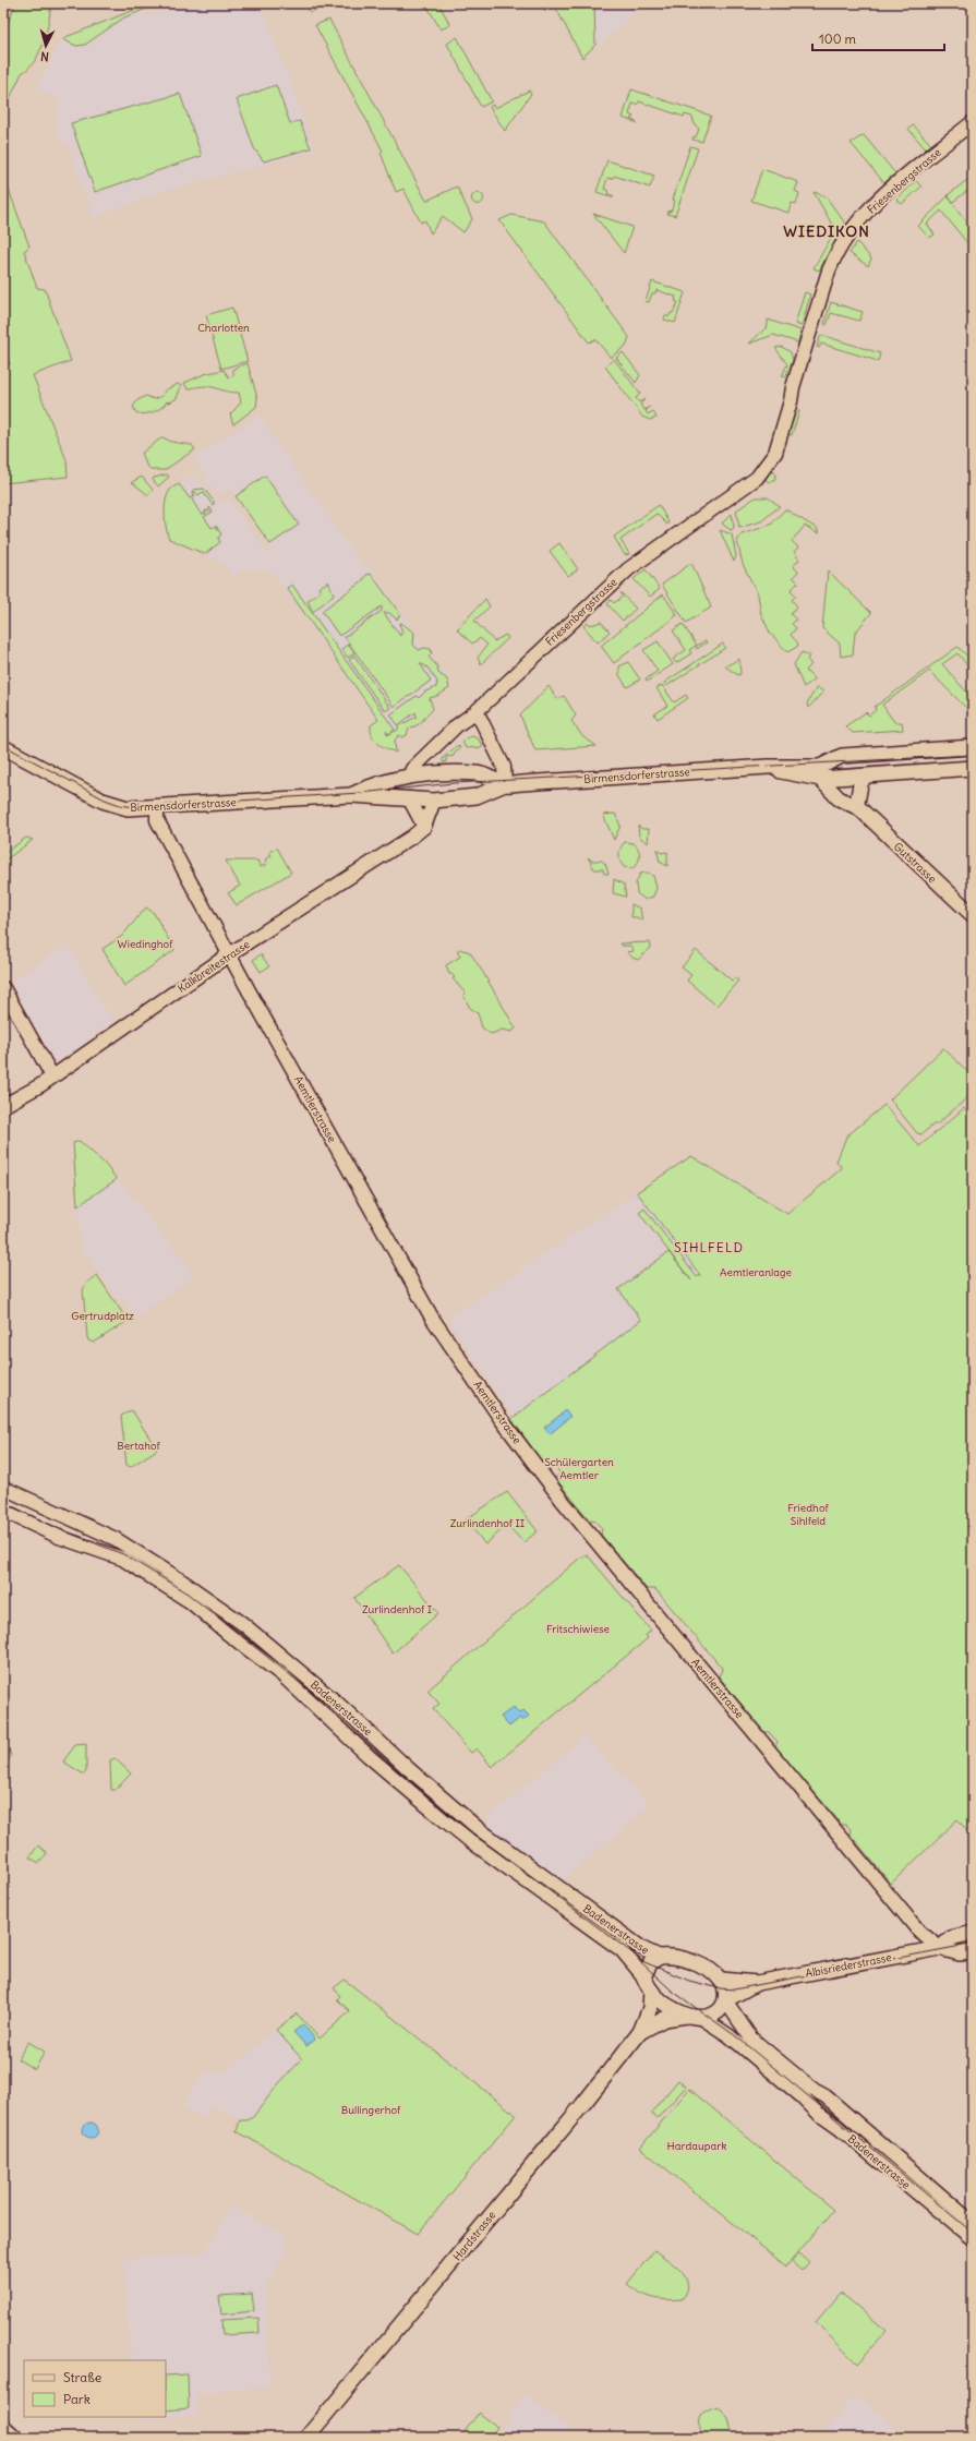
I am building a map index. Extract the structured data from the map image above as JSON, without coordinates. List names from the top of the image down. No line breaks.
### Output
{"streets":{"main road":["Birmensdorferstrasse","Gutstrasse","Albisriederstrasse","Hardstrasse"],"street":["Friesenbergstrasse","Kalkbreitestrasse","Aemtlerstrasse","Badenerstrasse"]},"crossings":[["Friesenbergstrasse","Birmensdorferstrasse"],["Birmensdorferstrasse","Gutstrasse"],["Birmensdorferstrasse","Aemtlerstrasse"],["Kalkbreitestrasse","Aemtlerstrasse"],["Aemtlerstrasse","Albisriederstrasse"],["Badenerstrasse","Albisriederstrasse"],["Badenerstrasse","Hardstrasse"],["Albisriederstrasse","Hardstrasse"]],"districts":["WIEDIKON","SIHLFELD"],"parks":["Charlotten","Wiedinghof","Aemtleranlage","Gertrudplatz","Bertahof","Schülergarten Aemtler","Friedhof Sihlfeld","Zurlindenhof II","Zurlindenhof I","Fritschiwiese","Bullingerhof","Hardaupark"],"legend":["Straße","Park"],"scale_bar":"100 m","north":"bottom"}
